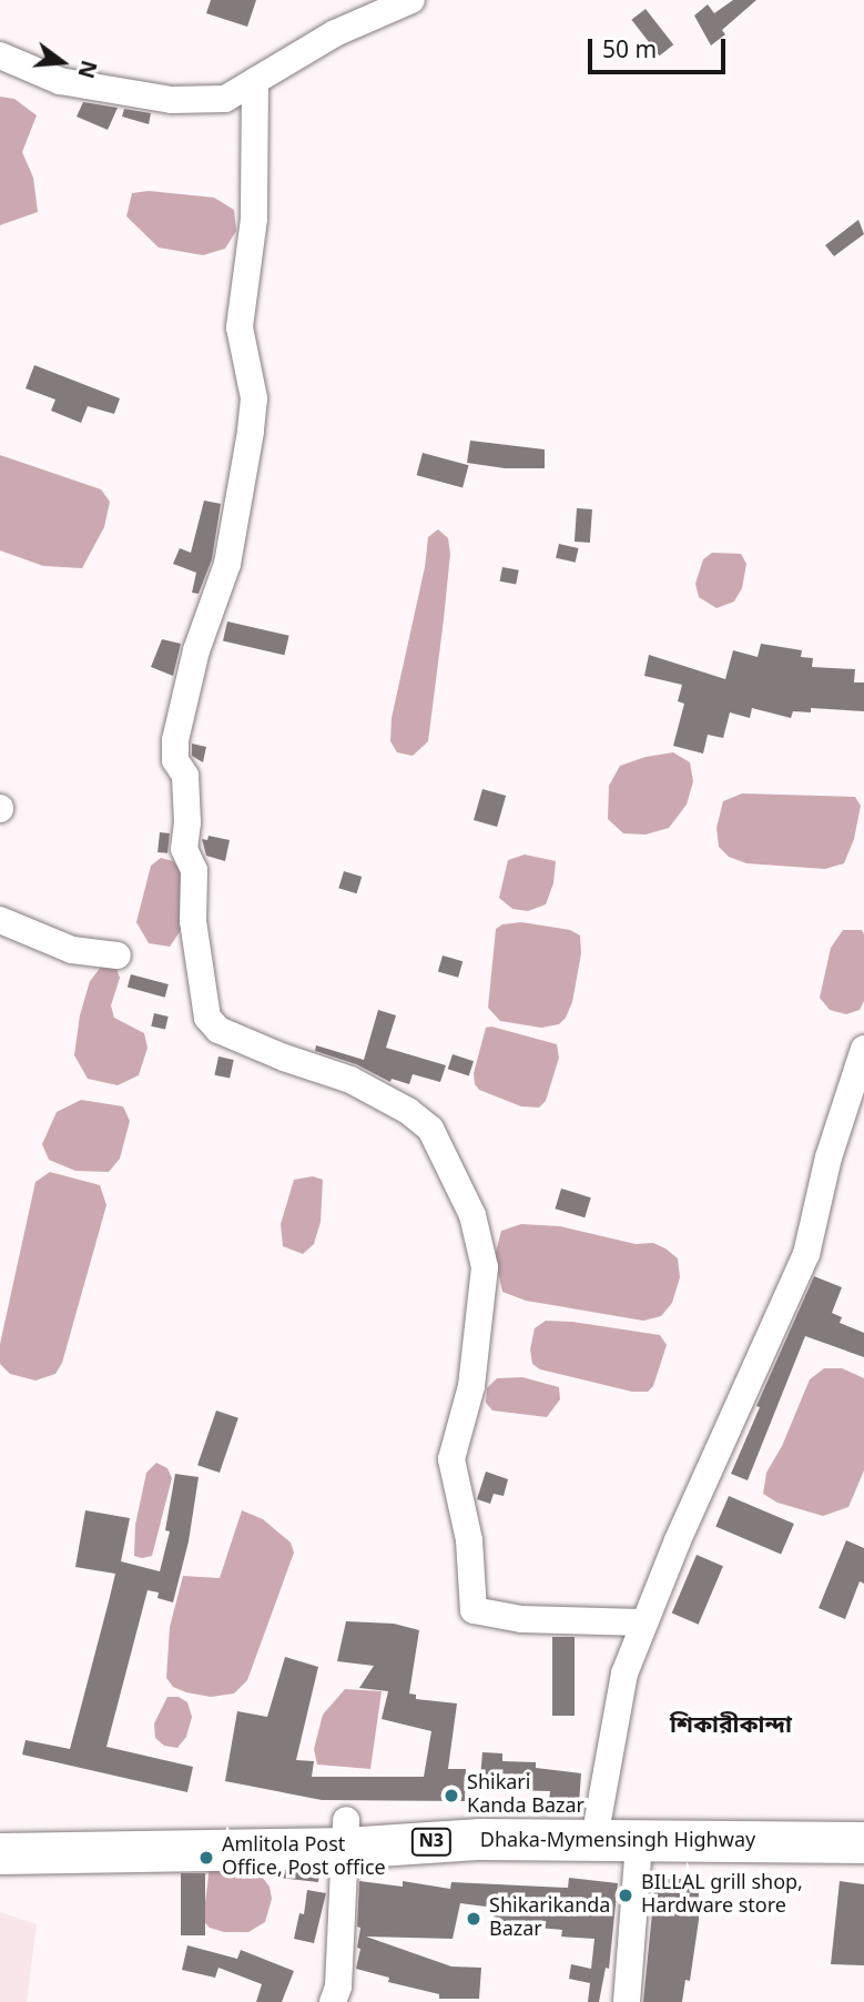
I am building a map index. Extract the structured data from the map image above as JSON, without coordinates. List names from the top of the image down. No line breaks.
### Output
{"streets":{"highway":["Dhaka-Mymensingh Highway","N3"]},"districts":["শিকারীকান্দা"],"places":["Shikari Kanda Bazar","Amlitola Post Office, Post office","BILLAL grill shop, Hardware store","Shikarikanda Bazar"],"scale_bar":"50 m","north":"right"}
